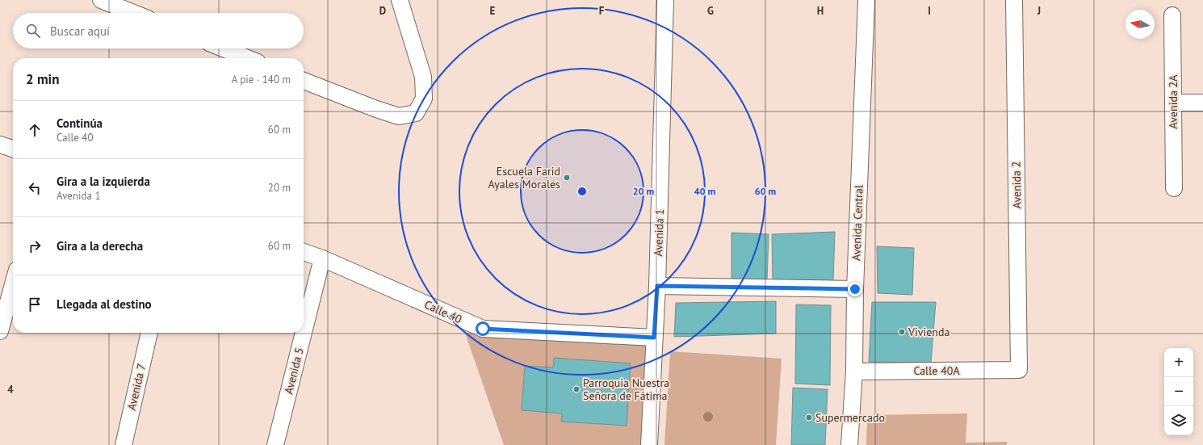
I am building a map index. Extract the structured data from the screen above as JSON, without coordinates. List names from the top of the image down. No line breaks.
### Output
{"streets":{"street":["Avenida 2A","Avenida 2","Avenida Central","Avenida 1","Calle 40","Avenida 5","Calle 40A","Avenida 7"]},"crossings":[["Avenida 2","Calle 40A"],["Avenida Central","Calle 40A"],["Avenida 1","Calle 40"],["Calle 40","Avenida 5"]],"places":["Escuela Farid Ayales Morales","Vivienda","Parroquia Nuestra Señora de Fátima","Supermercado"],"north":"left","page":{"search":"Buscar aquí","heading":["2 min","A pie · 140 m"],"list":[["Continúa","Calle 40","60 m"],["Gira a la izquierda","Avenida 1","20 m"],["Gira a la derecha","60 m"],"Llegada al destino"],"map_buttons":["+","−"]},"grid":{"columns":["D","E","F","G","H","I","J"],"rows":["4"]},"rings":["20 m","40 m","60 m"]}
